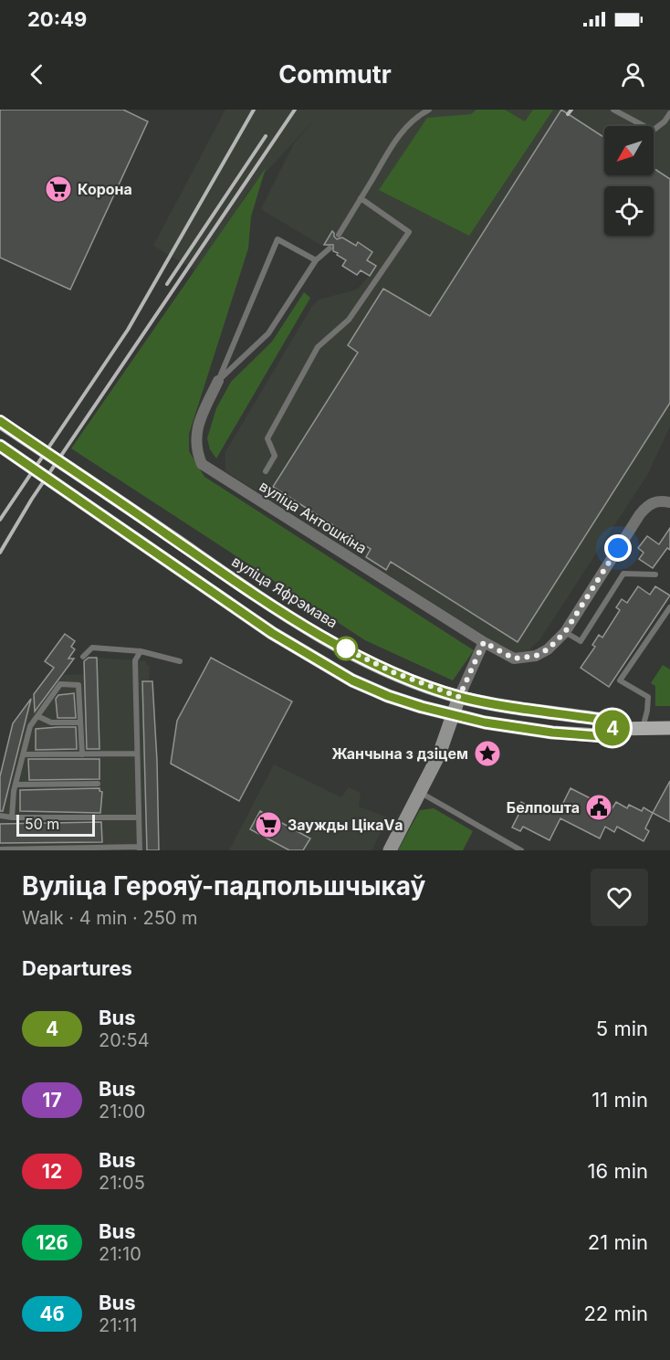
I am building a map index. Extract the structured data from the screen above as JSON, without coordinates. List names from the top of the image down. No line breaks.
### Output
{"streets":{"main road":["вуліца Яфрэмава"],"street":["вуліца Антошкіна"]},"places":{"supermarket":["Корона","Заужды ЦікаVа"],"place":["Жанчына з дзіцем"],"public building":["Белпошта"]},"lines":["bus line 4"],"scale_bar":"50 m","north":"bottom left","page":{"status":"20:49","header":"Commutr","on_map":"4","scale":"50 m","heading":[["Вуліца Герояў-падпольшчыкаў","Walk · 4 min · 250 m"],"Departures"],"list":[{"mark":"4","name":"Bus","note":"20:54","value":"5 min"},{"mark":"17","name":"Bus","note":"21:00","value":"11 min"},{"mark":"12","name":"Bus","note":"21:05","value":"16 min"},{"mark":"12б","name":"Bus","note":"21:10","value":"21 min"},{"mark":"4б","name":"Bus","note":"21:11","value":"22 min"}]}}
